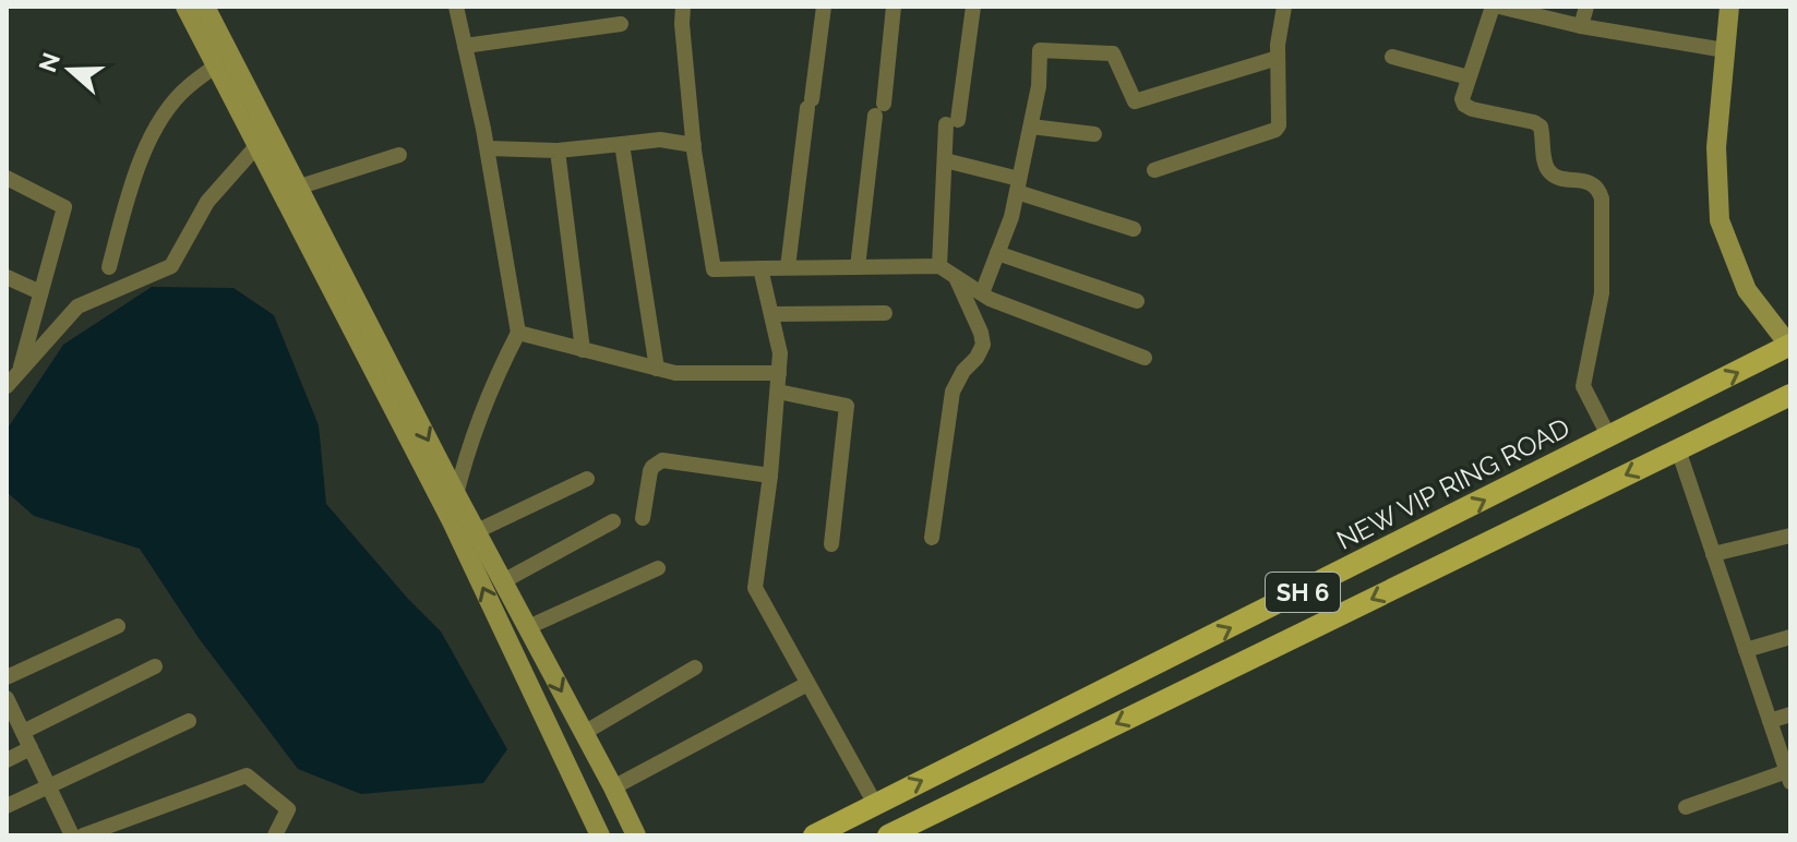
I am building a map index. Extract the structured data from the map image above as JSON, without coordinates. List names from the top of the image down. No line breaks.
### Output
{"streets":{"main road":["NEW VIP RING ROAD","SH 6"]},"north":"left"}
